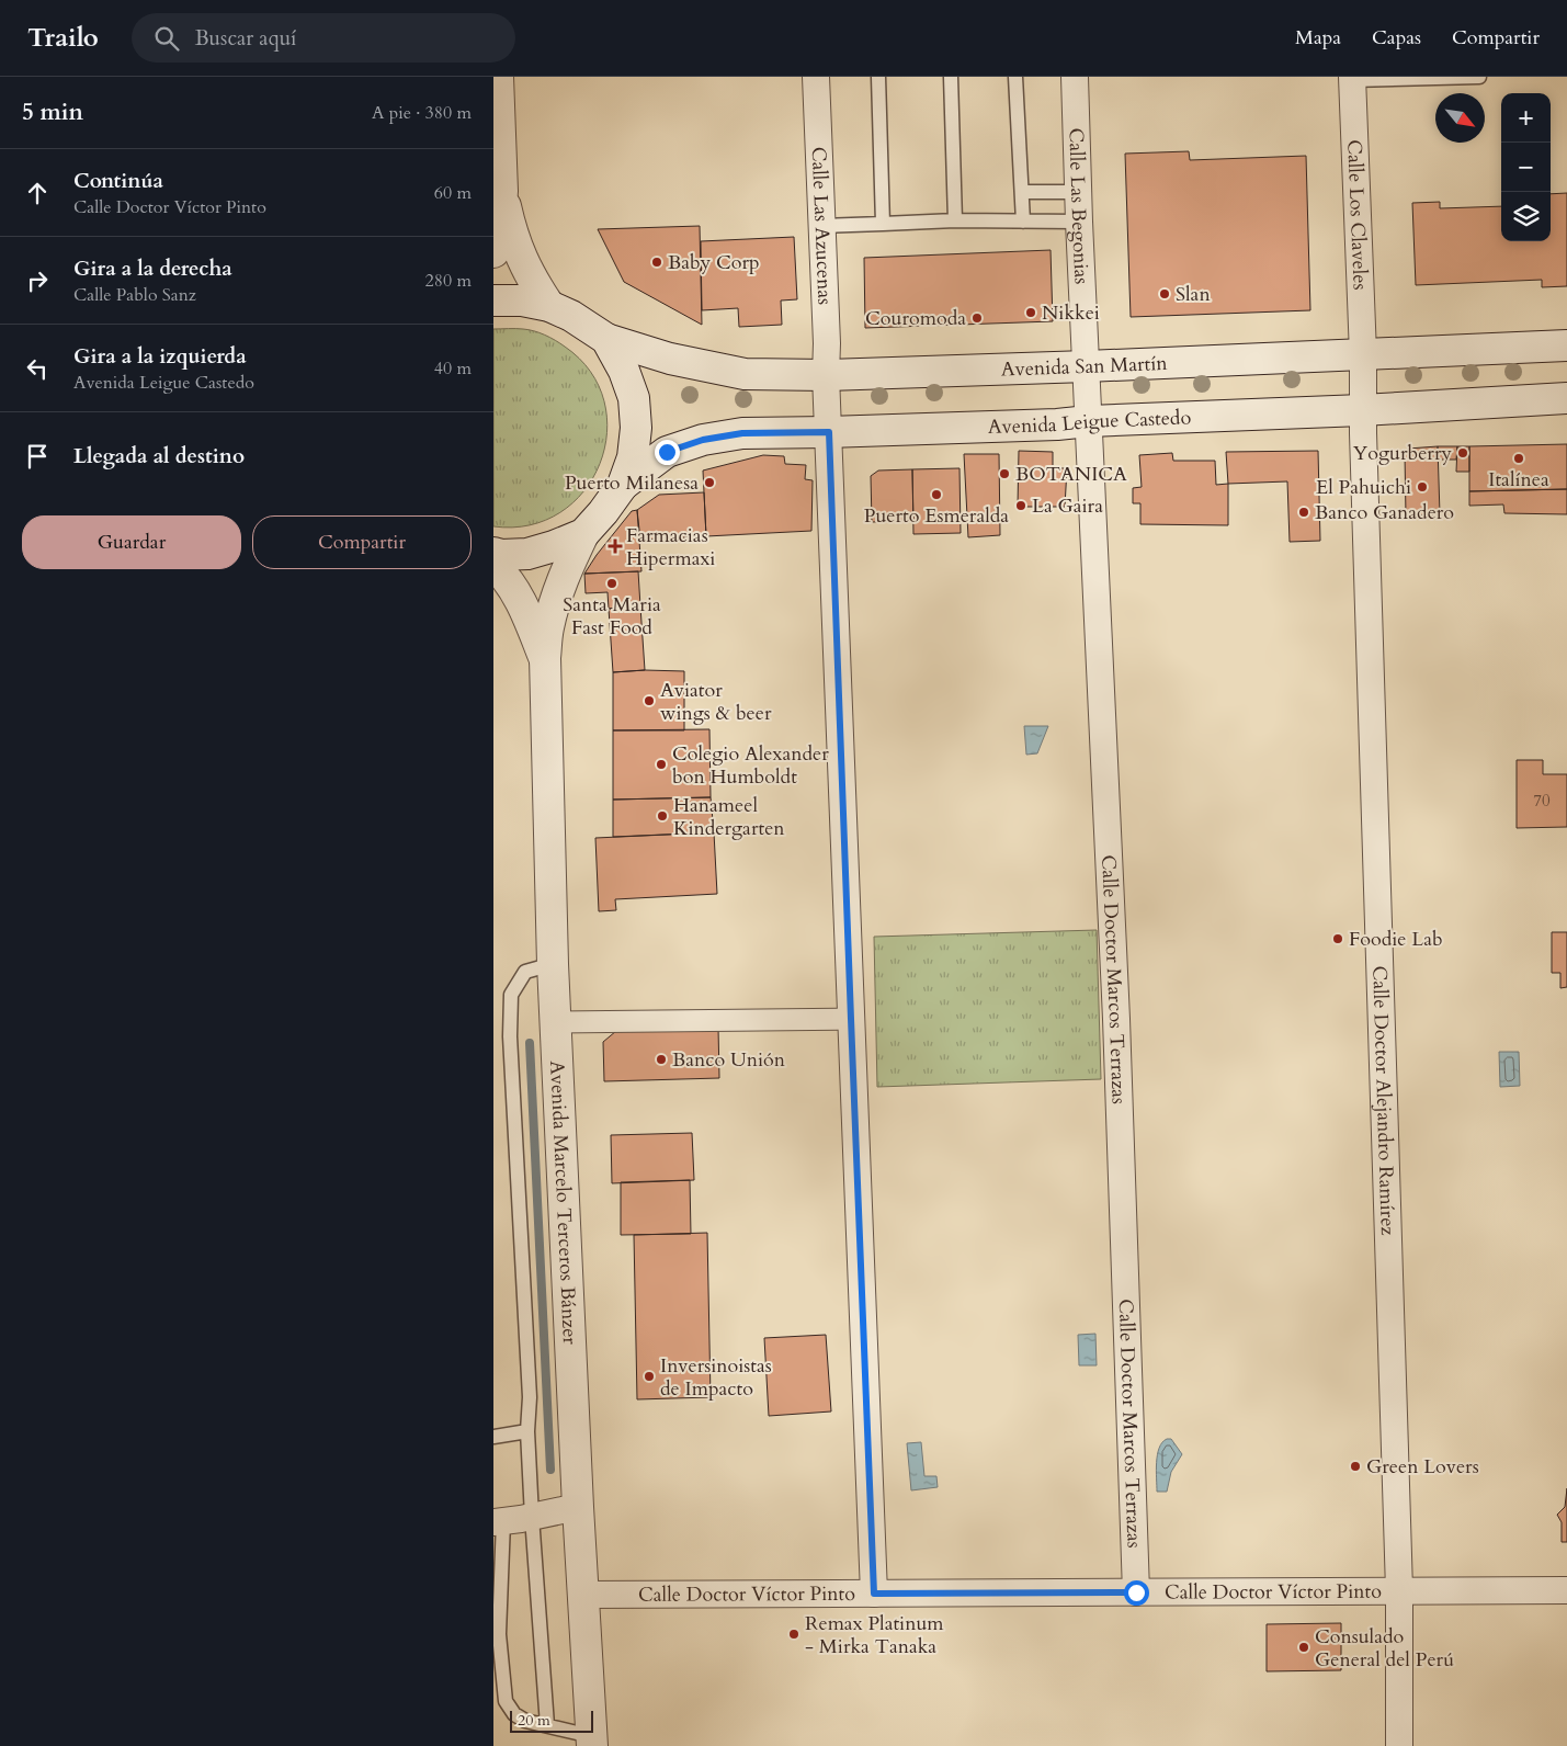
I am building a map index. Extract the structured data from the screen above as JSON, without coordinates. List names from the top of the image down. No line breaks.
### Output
{"streets":{"main road":["Avenida San Martín","Avenida Leigue Castedo","Avenida Marcelo Terceros Bánzer"],"street":["Calle Las Begonias","Calle Los Claveles","Calle Las Azucenas","Calle Doctor Marcos Terrazas","Calle Doctor Alejandro Ramírez","Calle Doctor Víctor Pinto"]},"crossings":[["Calle Las Begonias","Avenida San Martín"],["Calle Las Begonias","Calle Doctor Marcos Terrazas"],["Calle Los Claveles","Avenida San Martín"],["Calle Los Claveles","Calle Doctor Alejandro Ramírez"],["Calle Las Azucenas","Avenida San Martín"],["Calle Las Azucenas","Avenida Leigue Castedo"],["Calle Las Azucenas","Calle Doctor Víctor Pinto"],["Avenida San Martín","Calle Doctor Marcos Terrazas"],["Avenida San Martín","Calle Doctor Alejandro Ramírez"],["Avenida Leigue Castedo","Calle Doctor Marcos Terrazas"],["Avenida Leigue Castedo","Calle Doctor Alejandro Ramírez"],["Calle Doctor Marcos Terrazas","Calle Doctor Víctor Pinto"],["Calle Doctor Alejandro Ramírez","Calle Doctor Víctor Pinto"],["Avenida Marcelo Terceros Bánzer","Calle Doctor Víctor Pinto"]],"places":{"other":["Baby Corp","Slan","Nikkei","Couromoda","Yogurberry","Italínea","BOTANICA","Puerto Milanesa","El Pahuichi","Puerto Esmeralda","La Gaira","Banco Ganadero","Santa Maria Fast Food","Aviator wings & beer","Colegio Alexander bon Humboldt","Hanameel Kindergarten","Foodie Lab","Banco Unión","Inversinoistas de Impacto","Green Lovers","Remax Platinum - Mirka Tanaka","Consulado General del Perú"],"health":["Farmacias Hipermaxi"]},"house_numbers":["70"],"scale_bar":"20 m","north":"bottom right","page":{"header":"Trailo","search":"Buscar aquí","nav":["Mapa","Capas","Compartir"],"heading":["5 min","A pie · 380 m"],"map_buttons":["+","−"],"list":[["Continúa","Calle Doctor Víctor Pinto","60 m"],["Gira a la derecha","Calle Pablo Sanz","280 m"],["Gira a la izquierda","Avenida Leigue Castedo","40 m"],"Llegada al destino"],"buttons":["Guardar","Compartir"],"scale":"20 m"}}
